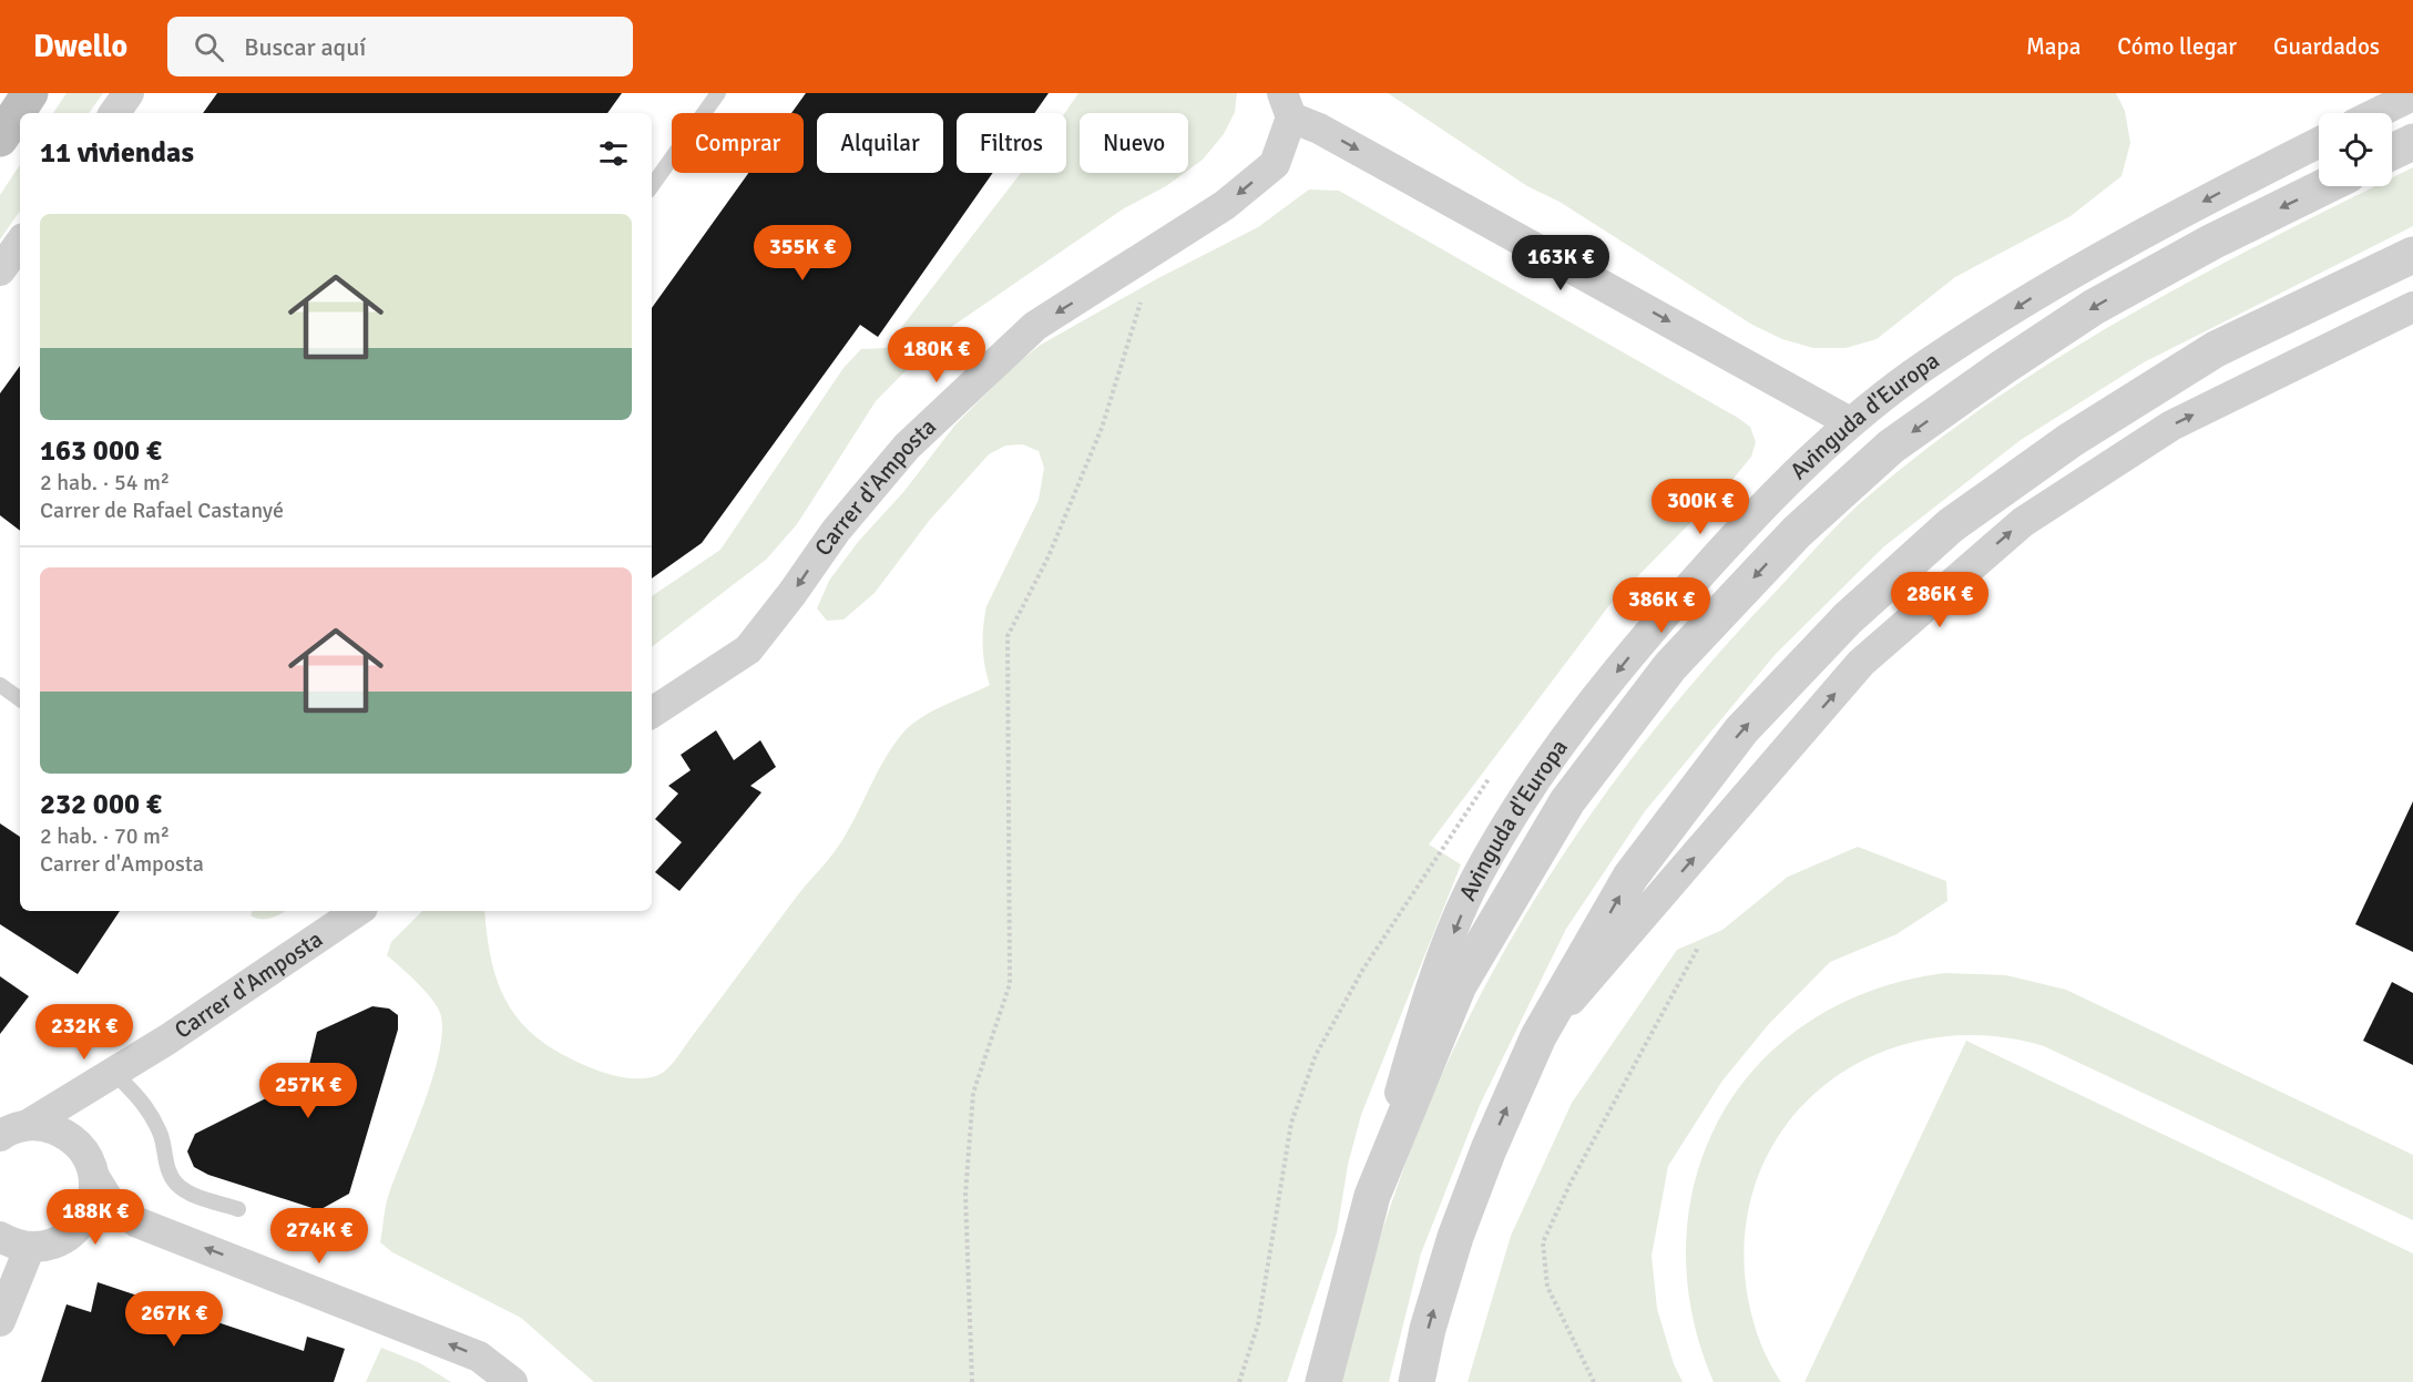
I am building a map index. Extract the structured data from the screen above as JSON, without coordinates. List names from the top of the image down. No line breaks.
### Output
{"streets":{"street":["Avinguda d'Europa","Carrer d'Amposta"]},"one_way":["Carrer d'Amposta"],"page":{"header":"Dwello","search":"Buscar aquí","nav":["Mapa","Cómo llegar","Guardados"],"chip":["Comprar","Alquilar","Filtros","Nuevo"],"heading":"11 viviendas","list":[{"name":"163 000 €","note":"2 hab. · 54 m² · Carrer de Rafael Castanyé"},{"name":"232 000 €","note":"2 hab. · 70 m² · Carrer d'Amposta"}],"price":["355K €","163K €","180K €","300K €","286K €","386K €","232K €","257K €","188K €","274K €","267K €"]}}
